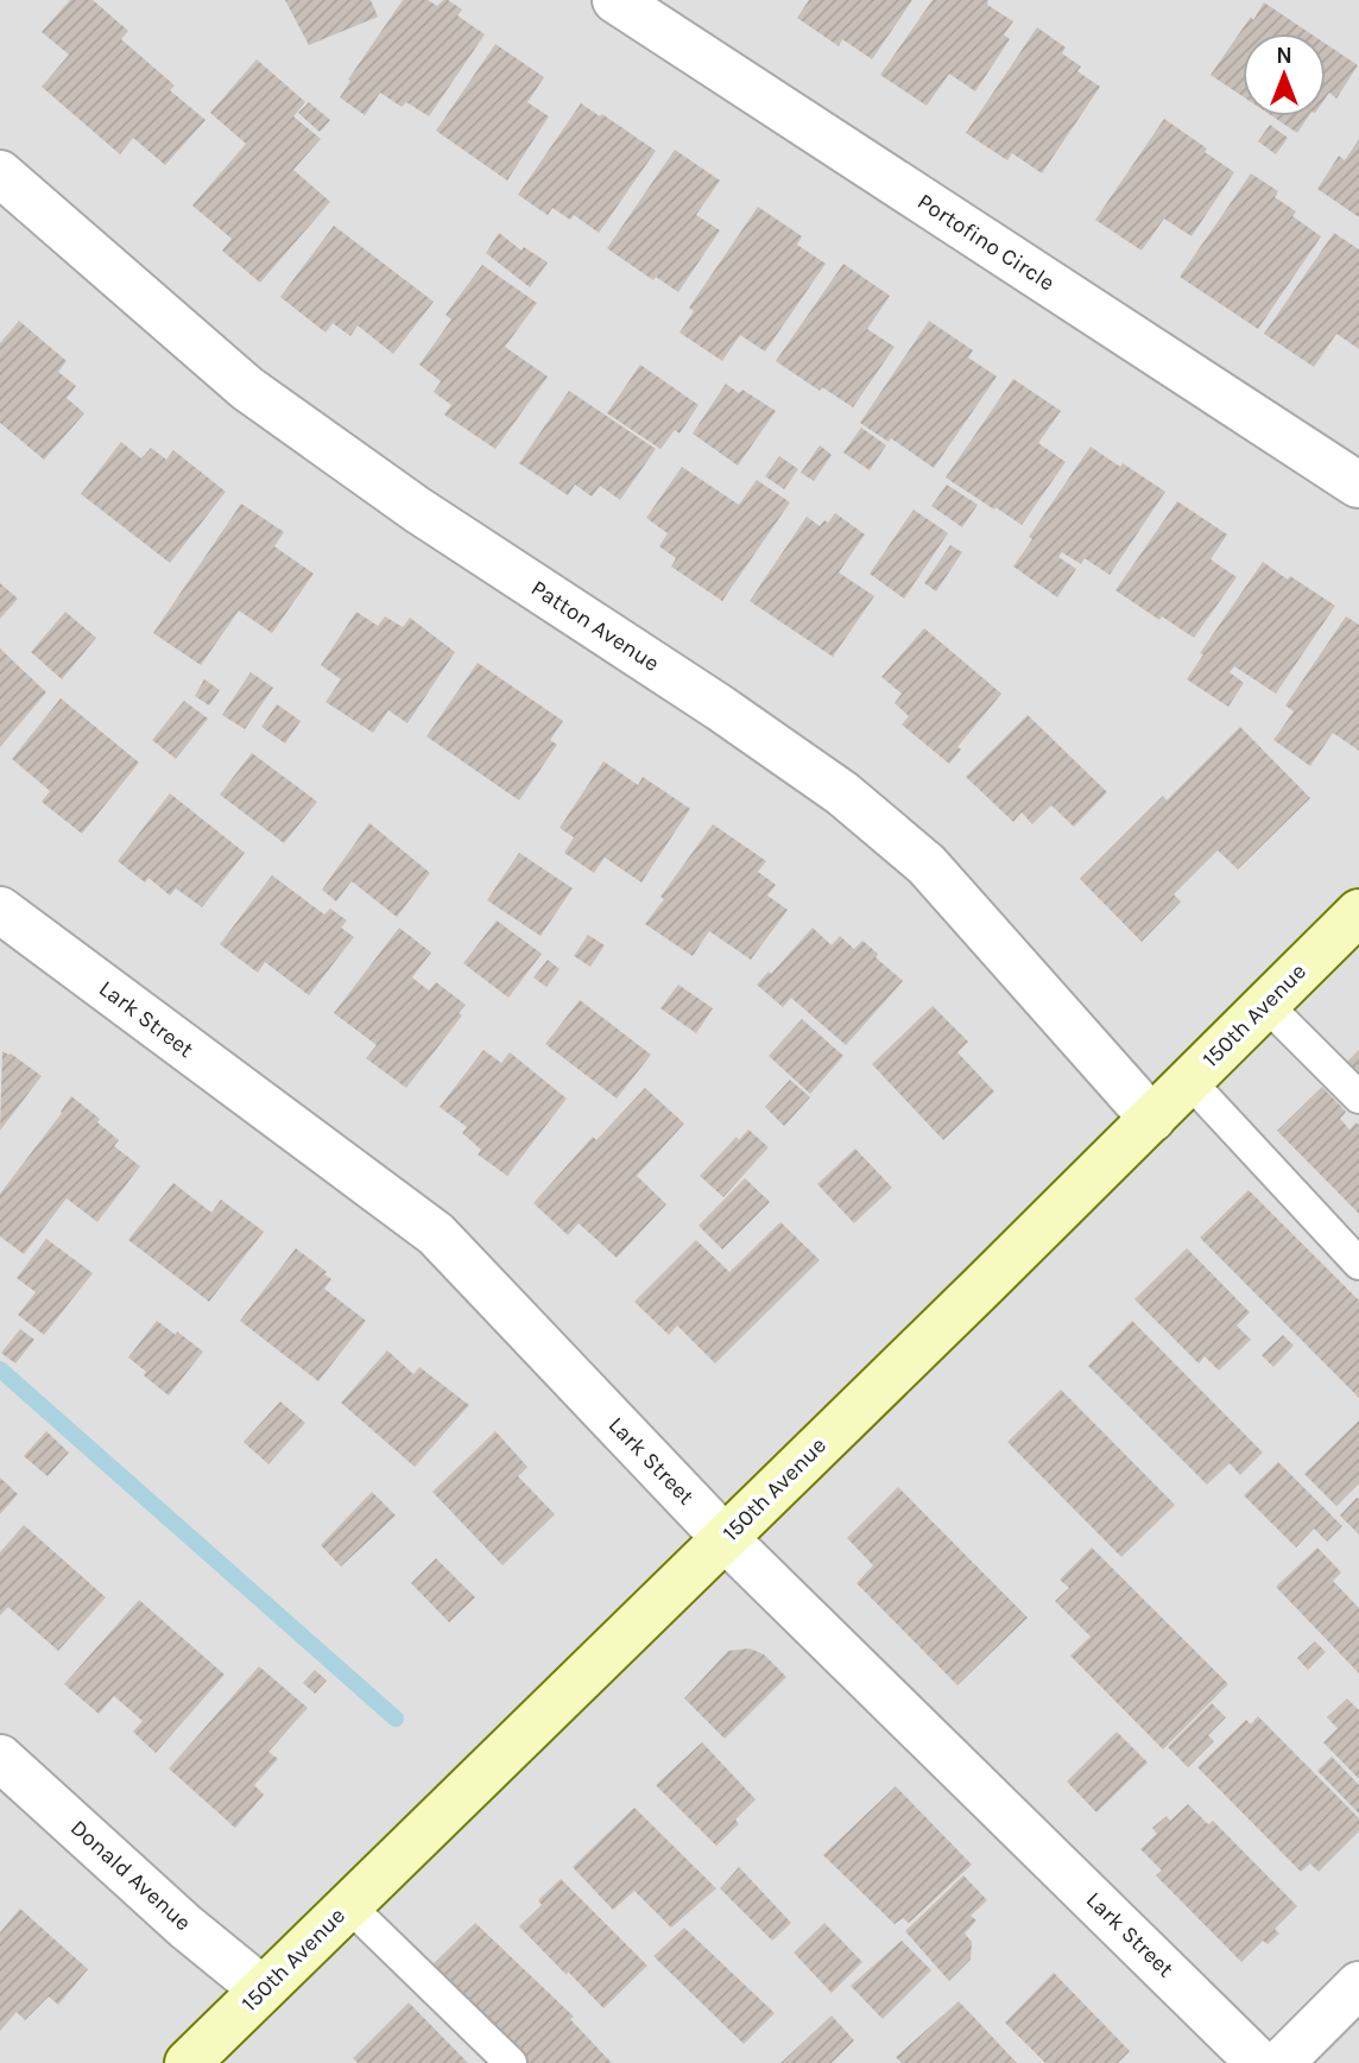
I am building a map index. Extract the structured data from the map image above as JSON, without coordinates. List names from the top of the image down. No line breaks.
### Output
{"streets":{"street":["Portofino Circle","Patton Avenue","150th Avenue","Lark Street","Donald Avenue"]},"crossings":[["Patton Avenue","150th Avenue"],["150th Avenue","Lark Street"],["150th Avenue","Donald Avenue"]],"north":"top"}
